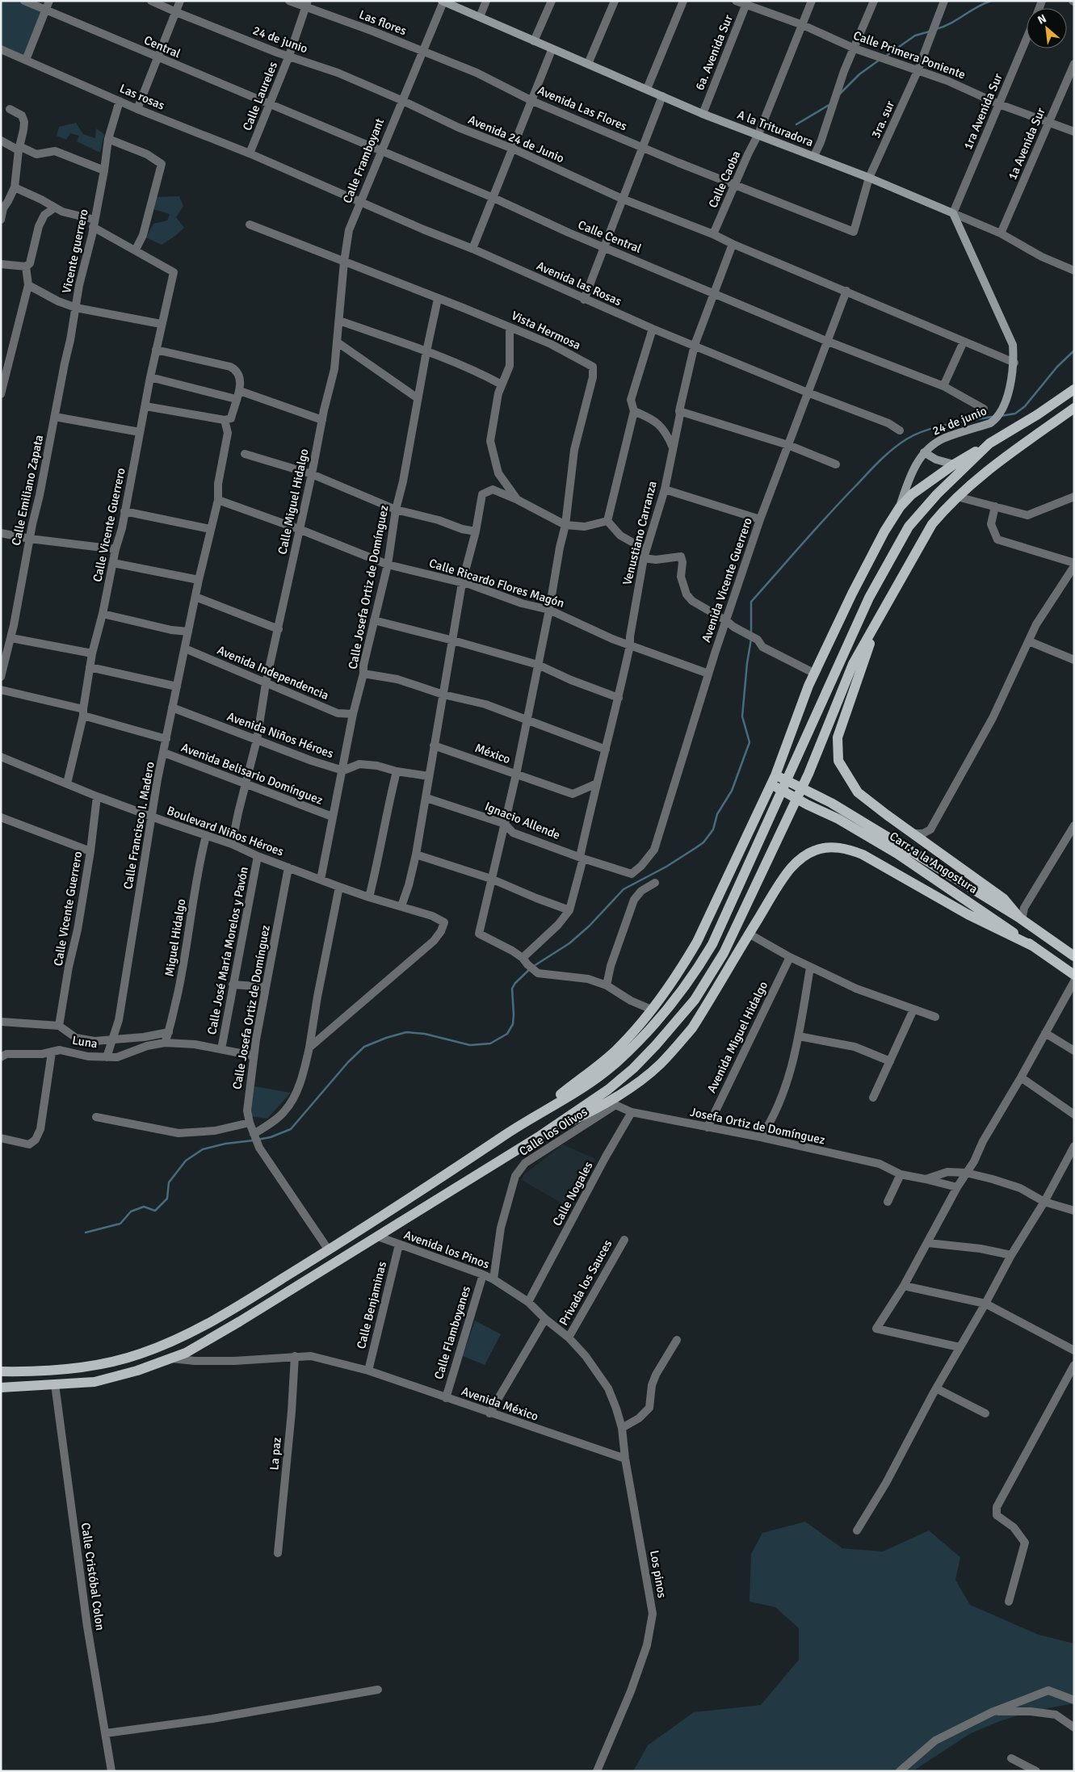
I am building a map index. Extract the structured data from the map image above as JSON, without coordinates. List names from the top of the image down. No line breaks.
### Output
{"streets":{"main road":["Carr. a la Angostura"],"street":["Las flores","24 de junio","Central","6a. Avenida Sur","Calle Primera Poniente","Calle Laureles","Las rosas","Avenida Las Flores","1ra Avenida Sur","3ra. sur","A la Trituradora","Avenida 24 de Junio","1a Avenida Sur","Calle Framboyant","Calle Caoba","Calle Central","Vicente guerrero","Avenida las Rosas","Vista Hermosa","Calle Emiliano Zapata","Calle Miguel Hidalgo","Calle Vicente Guerrero","Venustiano Carranza","Avenida Vicente Guerrero","Calle Ricardo Flores Magón","Calle Josefa Ortiz de Domínguez","Avenida Independencia","Avenida Niños Héroes","México","Avenida Belisario Domínguez","Ignacio Allende","Calle Francisco I. Madero","Boulevard Niños Héroes","Miguel Hidalgo","Calle José María Morelos y Pavón","Avenida Miguel Hidalgo","Luna","Josefa Ortiz de Domínguez","Calle los Olivos","Calle Nogales","Avenida los Pinos","Privada los Sauces","Calle Benjaminas","Calle Flamboyanes","Avenida México","La paz","Los pinos","Calle Cristóbal Colon"]},"crossings":[["Las flores","Calle Laureles"],["Las flores","Avenida Las Flores"],["Las flores","Calle Framboyant"],["24 de junio","Calle Laureles"],["24 de junio","Avenida 24 de Junio"],["24 de junio","Calle Framboyant"],["Central","Calle Laureles"],["Central","Calle Central"],["6a. Avenida Sur","Calle Primera Poniente"],["6a. Avenida Sur","A la Trituradora"],["Calle Primera Poniente","1ra Avenida Sur"],["Calle Primera Poniente","3ra. sur"],["Calle Primera Poniente","1a Avenida Sur"],["Calle Primera Poniente","Calle Caoba"],["Calle Laureles","Las rosas"],["Calle Laureles","Calle Central"],["Calle Laureles","Avenida las Rosas"],["Las rosas","Vicente guerrero"],["Las rosas","Avenida las Rosas"],["Avenida Las Flores","3ra. sur"],["Avenida Las Flores","Calle Framboyant"],["Avenida Las Flores","Calle Caoba"],["1ra Avenida Sur","A la Trituradora"],["3ra. sur","A la Trituradora"],["A la Trituradora","Calle Framboyant"],["A la Trituradora","Calle Caoba"],["Avenida 24 de Junio","Calle Framboyant"],["Avenida 24 de Junio","Calle Caoba"],["Avenida 24 de Junio","Venustiano Carranza"],["Avenida 24 de Junio","Avenida Vicente Guerrero"],["Calle Framboyant","Calle Central"],["Calle Framboyant","Avenida las Rosas"],["Calle Framboyant","Vista Hermosa"],["Calle Framboyant","Calle Miguel Hidalgo"],["Calle Central","Venustiano Carranza"],["Calle Central","Avenida Vicente Guerrero"],["Vicente guerrero","Calle Emiliano Zapata"],["Vicente guerrero","Calle Vicente Guerrero"],["Avenida las Rosas","Venustiano Carranza"],["Avenida las Rosas","Avenida Vicente Guerrero"],["Vista Hermosa","Calle Miguel Hidalgo"],["Vista Hermosa","Calle Josefa Ortiz de Domínguez"],["Calle Miguel Hidalgo","Calle Ricardo Flores Magón"],["Calle Miguel Hidalgo","Avenida Independencia"],["Calle Miguel Hidalgo","Avenida Niños Héroes"],["Calle Miguel Hidalgo","Avenida Belisario Domínguez"],["Calle Miguel Hidalgo","Boulevard Niños Héroes"],["Calle Vicente Guerrero","Boulevard Niños Héroes"],["Venustiano Carranza","Calle Ricardo Flores Magón"],["Venustiano Carranza","México"],["Venustiano Carranza","Ignacio Allende"],["Avenida Vicente Guerrero","Calle Ricardo Flores Magón"],["Avenida Vicente Guerrero","Ignacio Allende"],["Calle Ricardo Flores Magón","Calle Josefa Ortiz de Domínguez"],["Calle Ricardo Flores Magón","Calle Francisco I. Madero"],["Calle Josefa Ortiz de Domínguez","Avenida Independencia"],["Calle Josefa Ortiz de Domínguez","Avenida Niños Héroes"],["Calle Josefa Ortiz de Domínguez","Avenida Belisario Domínguez"],["Calle Josefa Ortiz de Domínguez","Boulevard Niños Héroes"],["Calle Josefa Ortiz de Domínguez","Luna"],["Avenida Independencia","Calle Francisco I. Madero"],["Avenida Niños Héroes","Calle Francisco I. Madero"],["Avenida Belisario Domínguez","Calle Francisco I. Madero"],["Calle Francisco I. Madero","Boulevard Niños Héroes"],["Calle Francisco I. Madero","Luna"],["Boulevard Niños Héroes","Miguel Hidalgo"],["Boulevard Niños Héroes","Calle José María Morelos y Pavón"],["Miguel Hidalgo","Luna"],["Calle José María Morelos y Pavón","Luna"],["Avenida Miguel Hidalgo","Josefa Ortiz de Domínguez"],["Josefa Ortiz de Domínguez","Calle Nogales"],["Calle los Olivos","Avenida los Pinos"],["Calle Nogales","Avenida los Pinos"],["Avenida los Pinos","Privada los Sauces"],["Avenida los Pinos","Calle Benjaminas"],["Avenida los Pinos","Calle Flamboyanes"],["Avenida los Pinos","Avenida México"],["Avenida los Pinos","Los pinos"],["Calle Benjaminas","Avenida México"],["Calle Flamboyanes","Avenida México"],["Avenida México","La paz"],["Avenida México","Los pinos"]],"north":"top left"}
